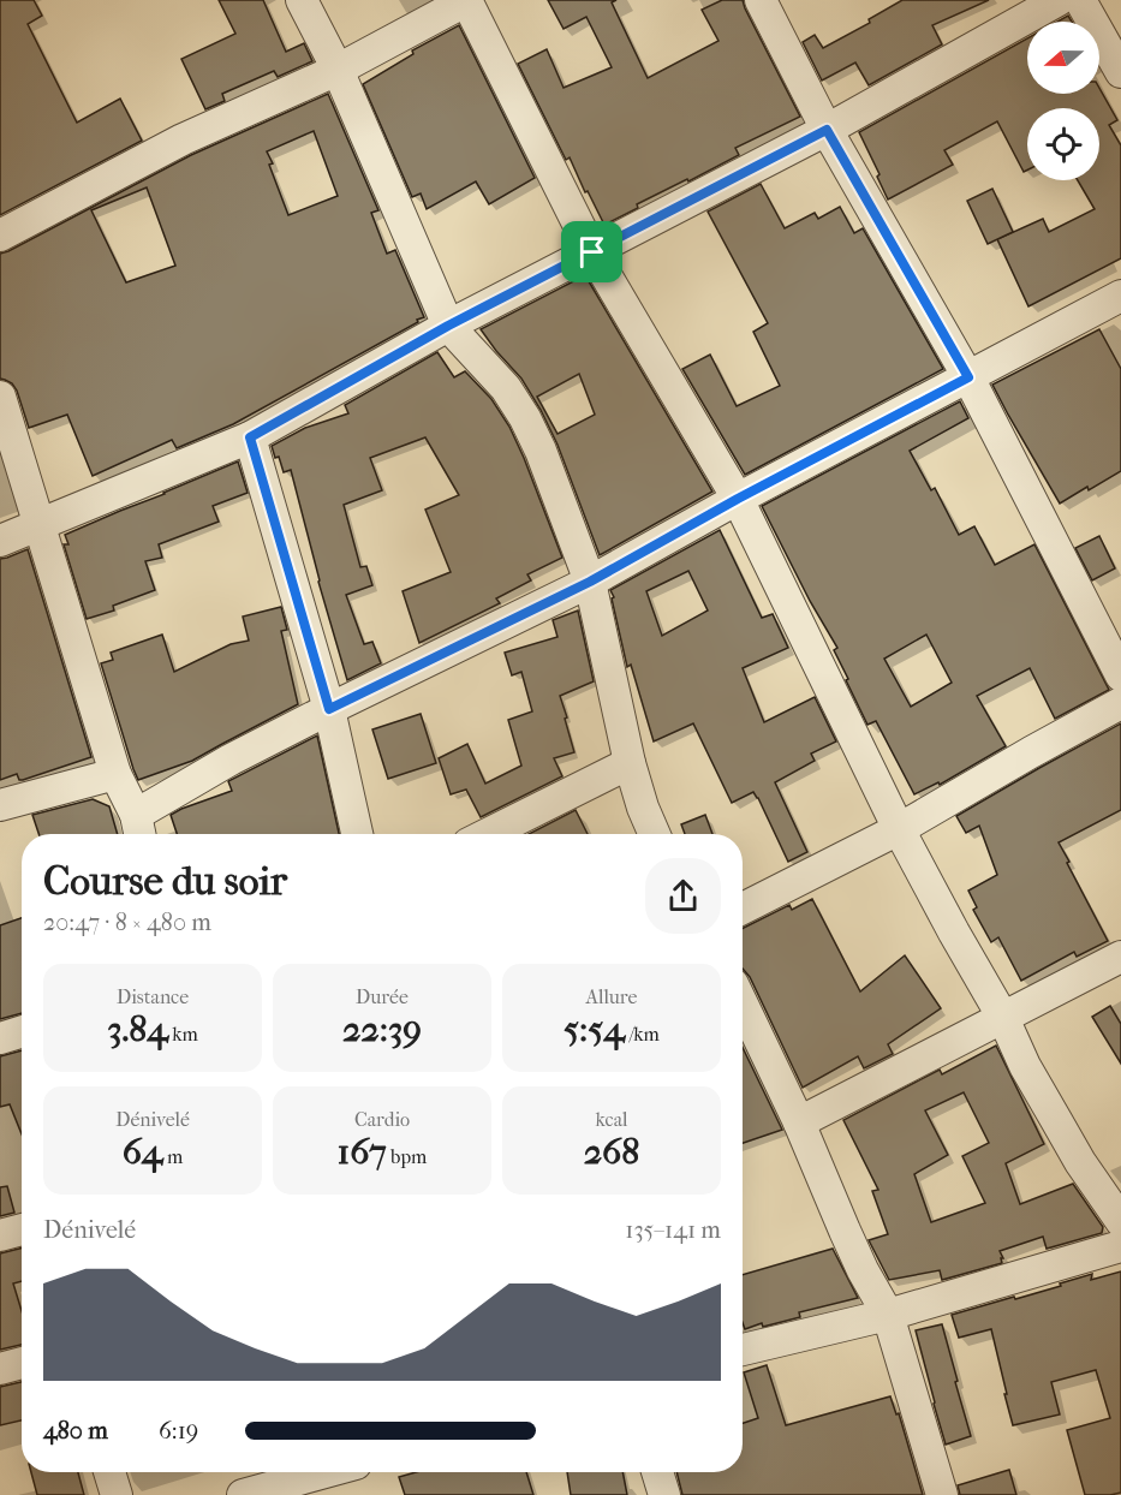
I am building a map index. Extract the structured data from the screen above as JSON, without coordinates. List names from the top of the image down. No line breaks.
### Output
{"north":"left","page":{"heading":["Course du soir","20:47 · 8 × 480 m"],"stats":[["Distance","3.84 km"],["Durée","22:39"],["Allure","5:54 /km"],["Dénivelé","64 m"],["Cardio","167 bpm"],["kcal","268"]],"chart":["Dénivelé","135–141 m"],"list":[{"name":"480 m","note":"6:19"}]}}
